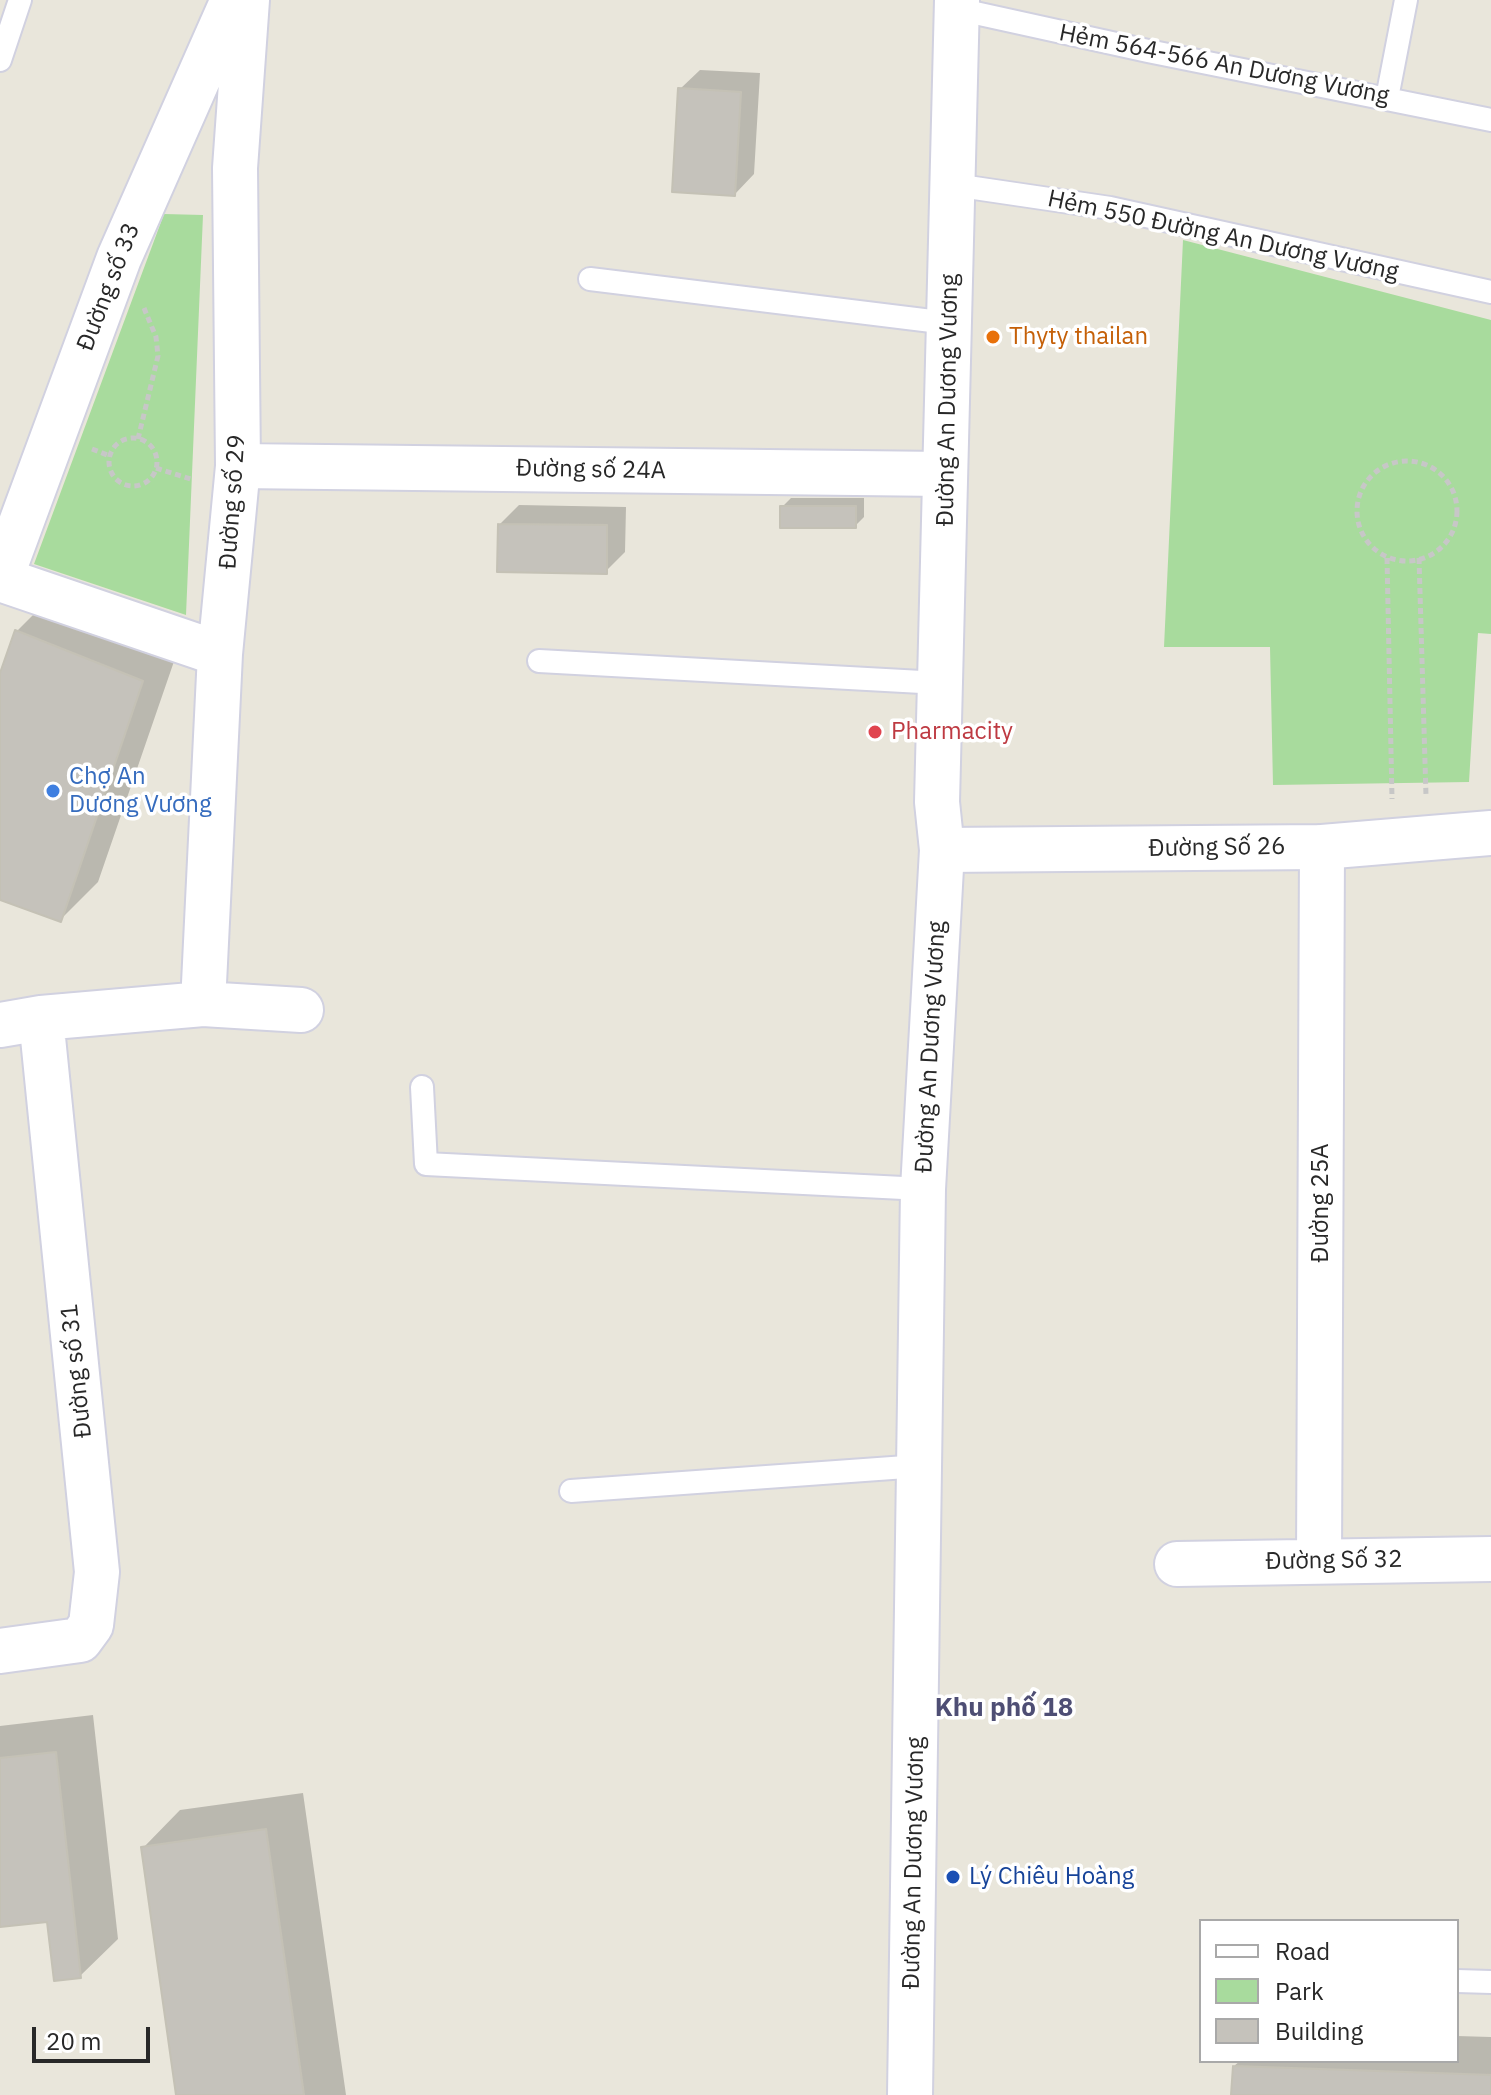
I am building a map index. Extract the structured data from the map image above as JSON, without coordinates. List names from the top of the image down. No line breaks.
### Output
{"streets":{"street":["Đường số 33","Đường An Dương Vương","Đường số 24A","Đường số 29","Đường Số 26","Đường 25A","Đường số 31","Đường Số 32"],"lane":["Hẻm 564-566 An Dương Vương","Hẻm 550 Đường An Dương Vương"]},"crossings":[["Hẻm 564-566 An Dương Vương","Đường An Dương Vương"],["Hẻm 550 Đường An Dương Vương","Đường An Dương Vương"],["Đường An Dương Vương","Đường số 24A"],["Đường An Dương Vương","Đường Số 26"],["Đường số 24A","Đường số 29"],["Đường Số 26","Đường 25A"],["Đường 25A","Đường Số 32"]],"districts":["Khu phố 18"],"places":["Thyty thailan","Pharmacity","Chợ An Dương Vương","Lý Chiêu Hoàng"],"legend":["Road","Park","Building"],"scale_bar":"20 m"}
